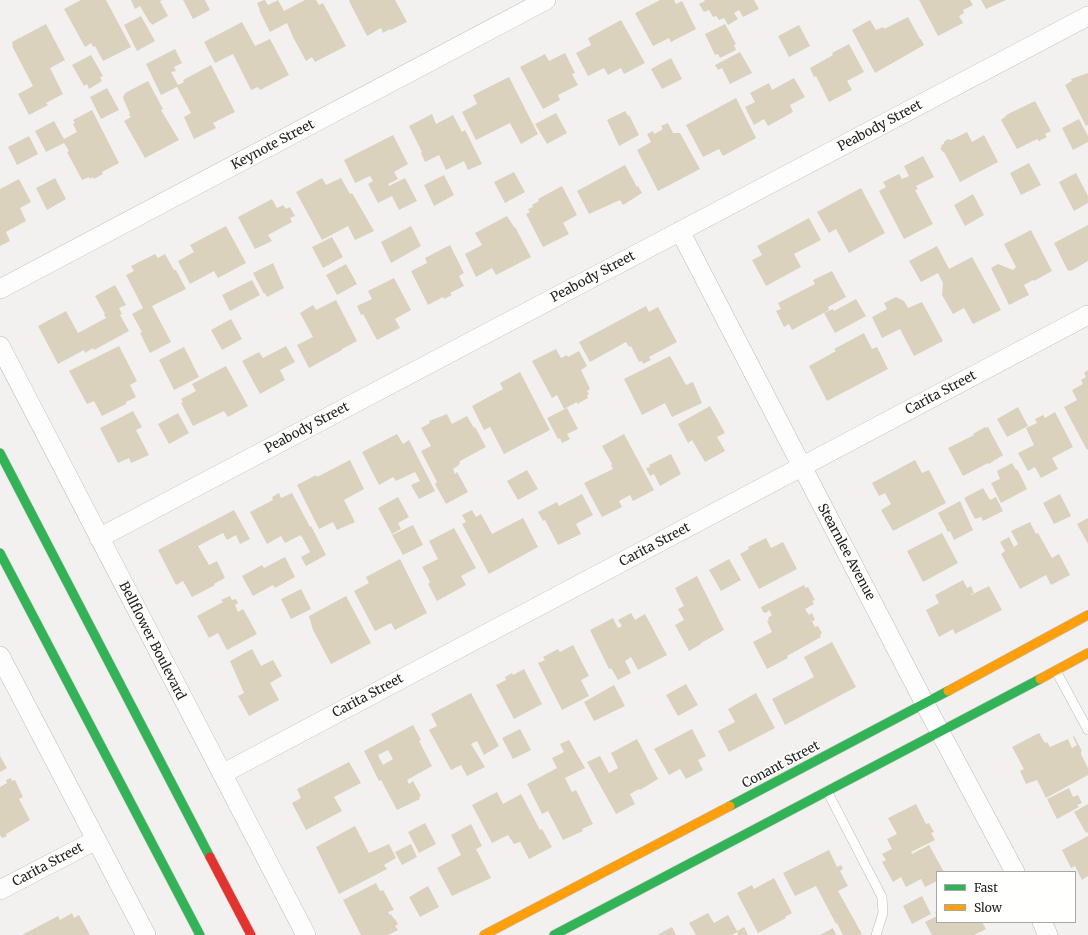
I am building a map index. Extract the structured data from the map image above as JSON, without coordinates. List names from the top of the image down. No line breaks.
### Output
{"streets":{"street":["Peabody Street","Keynote Street","Carita Street","Stearnlee Avenue","Bellflower Boulevard","Conant Street"]},"crossings":[["Peabody Street","Stearnlee Avenue"],["Peabody Street","Bellflower Boulevard"],["Carita Street","Stearnlee Avenue"],["Carita Street","Bellflower Boulevard"],["Stearnlee Avenue","Conant Street"]],"legend":["Fast","Slow"]}
